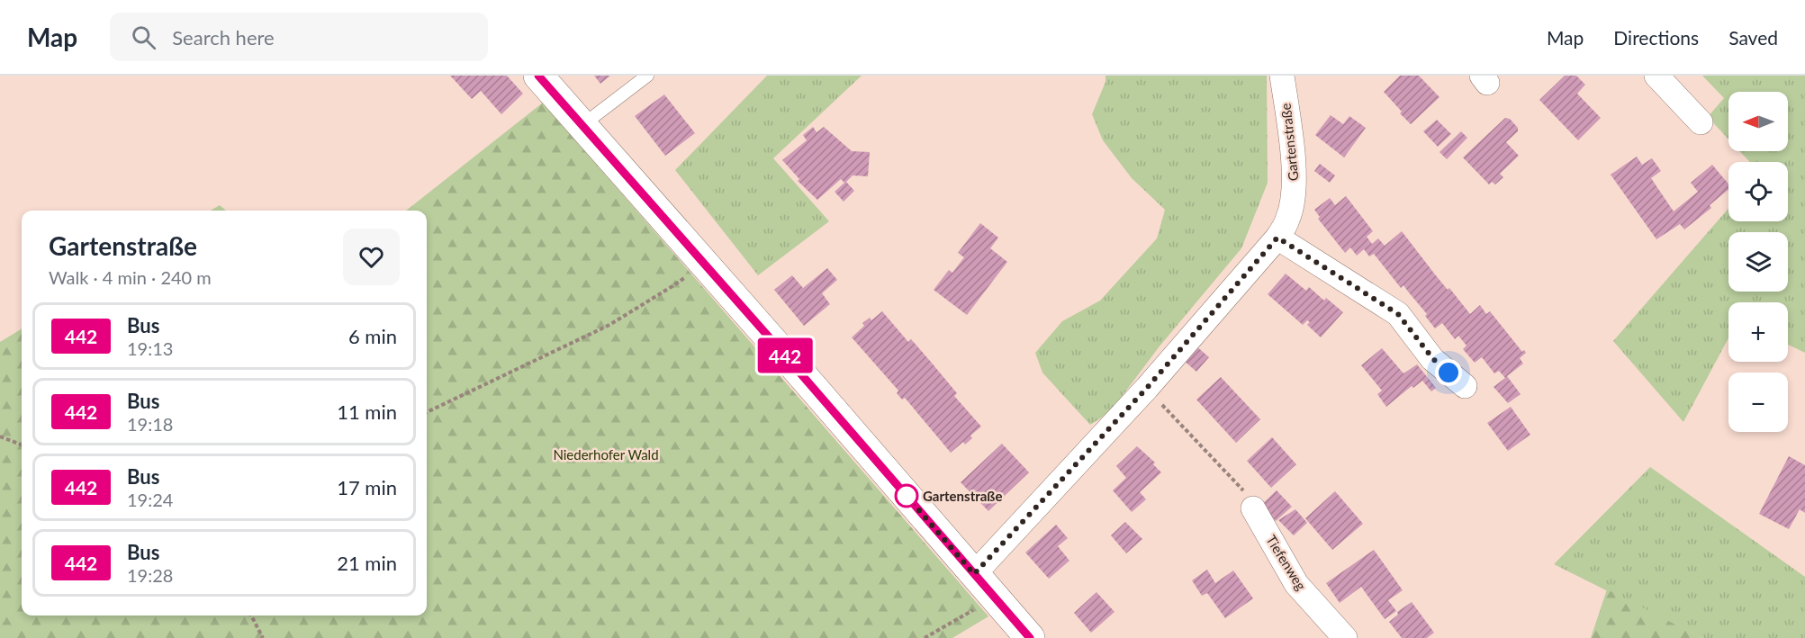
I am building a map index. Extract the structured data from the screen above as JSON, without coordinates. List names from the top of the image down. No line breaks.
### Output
{"streets":{"street":["Gartenstraße","Tiefenweg"]},"parks":["Niederhofer Wald"],"places":["Gartenstraße"],"lines":["bus line 442"],"north":"left","page":{"header":"Map","search":"Search here","nav":["Map","Directions","Saved"],"on_map":"442","map_buttons":["+","−"],"heading":["Gartenstraße","Walk · 4 min · 240 m"],"list":[{"mark":"442","name":"Bus","note":"19:13","value":"6 min"},{"mark":"442","name":"Bus","note":"19:18","value":"11 min"},{"mark":"442","name":"Bus","note":"19:24","value":"17 min"},{"mark":"442","name":"Bus","note":"19:28","value":"21 min"}]}}
